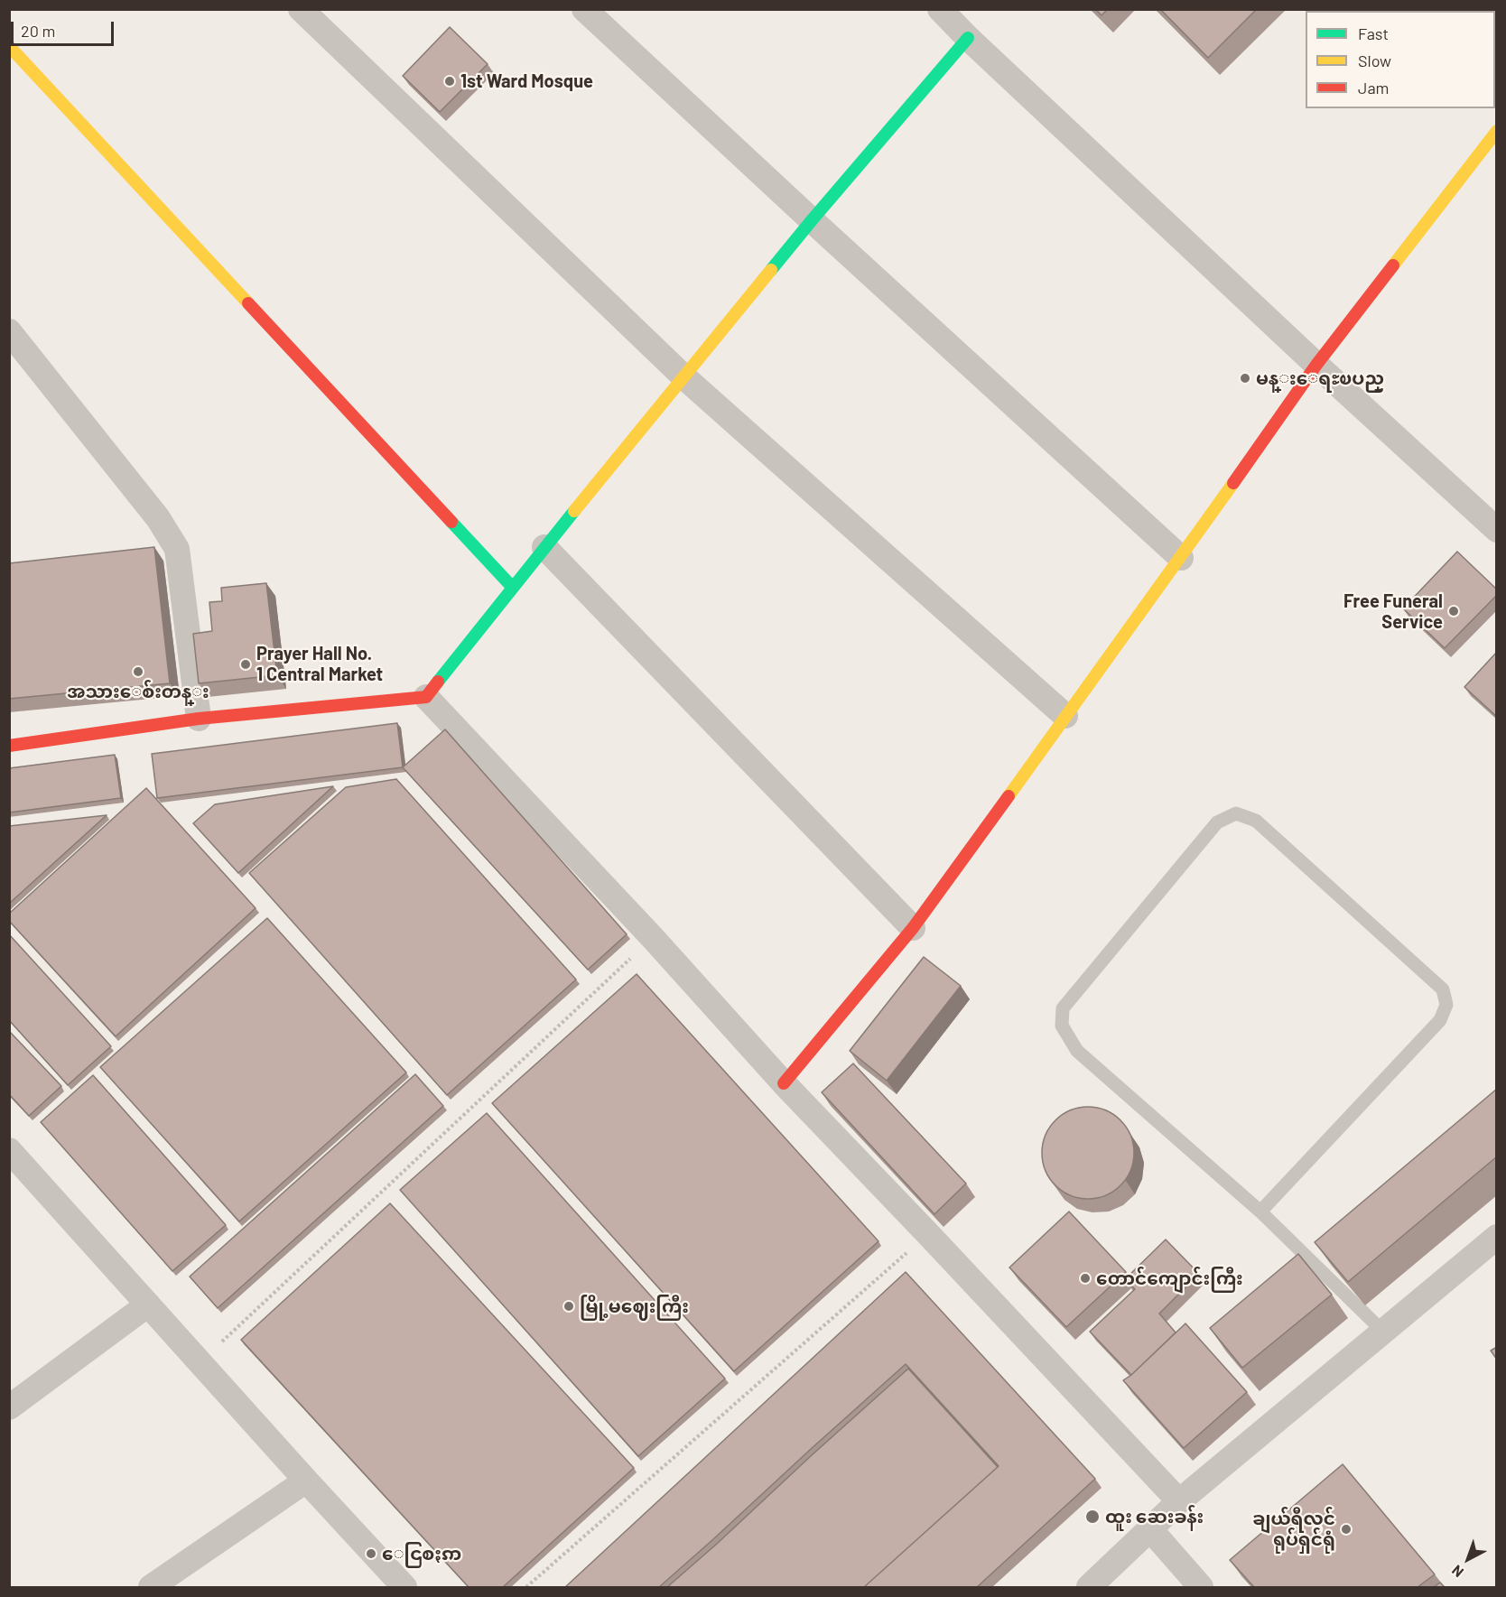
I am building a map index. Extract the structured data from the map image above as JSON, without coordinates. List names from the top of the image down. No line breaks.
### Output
{"places":["1st Ward Mosque","မန္းေရႊၿပည္","Free Funeral Service","Prayer Hall No. 1 Central Market","အသားေစ်းတန္း","တောင်ကျောင်းကြီး","မြို့မဈေးကြီး","ထူး ဆေးခန်း","ချယ်ရီလွင် ရုပ်ရှင်ရုံ","ေငြစႏၵာ"],"legend":["Fast","Slow","Jam"],"scale_bar":"20 m","north":"bottom left"}
